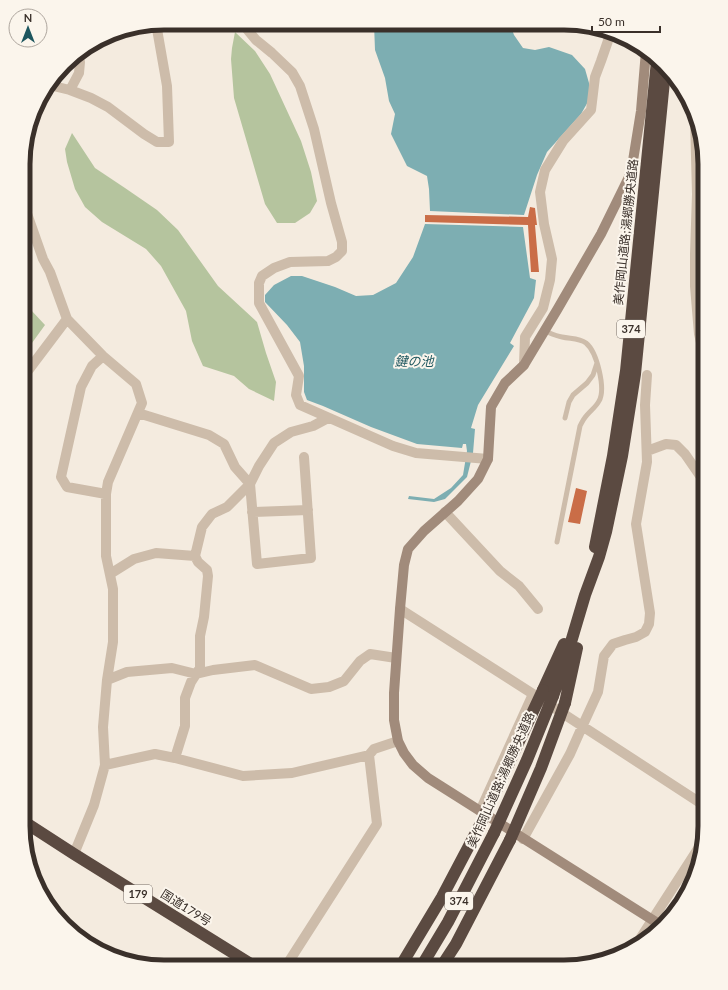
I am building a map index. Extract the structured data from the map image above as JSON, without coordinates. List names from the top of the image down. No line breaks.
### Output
{"streets":{"highway":["美作岡山道路;湯郷勝央道路","374","179","国道179号"]},"water":["鍵の池"],"scale_bar":"50 m","north":"top"}
